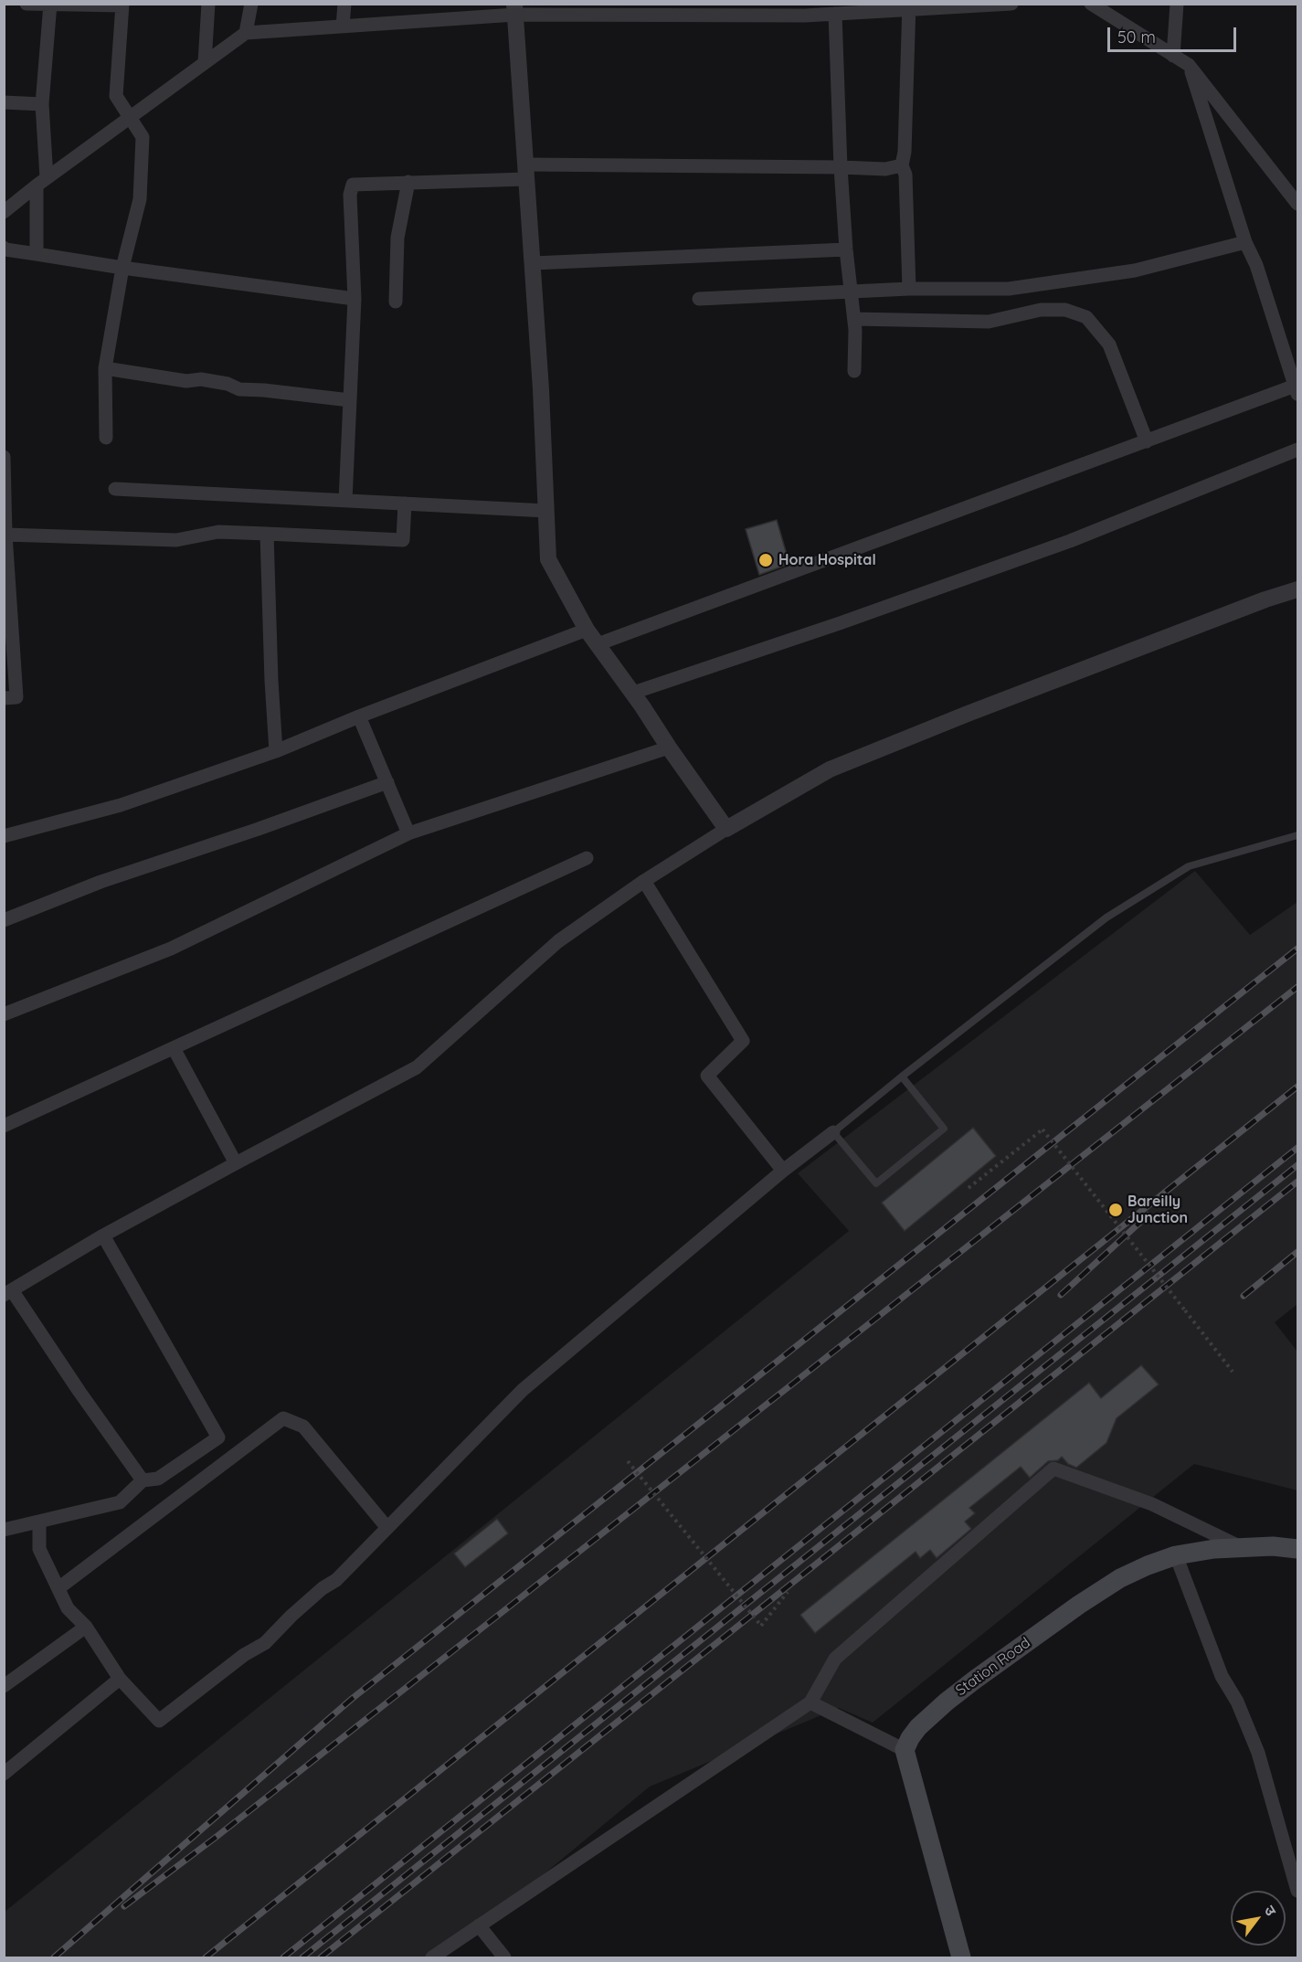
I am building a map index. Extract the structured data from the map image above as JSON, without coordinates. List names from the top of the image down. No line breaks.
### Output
{"streets":{"main road":["Station Road"]},"places":["Hora Hospital","Bareilly Junction"],"scale_bar":"50 m","north":"top right"}
